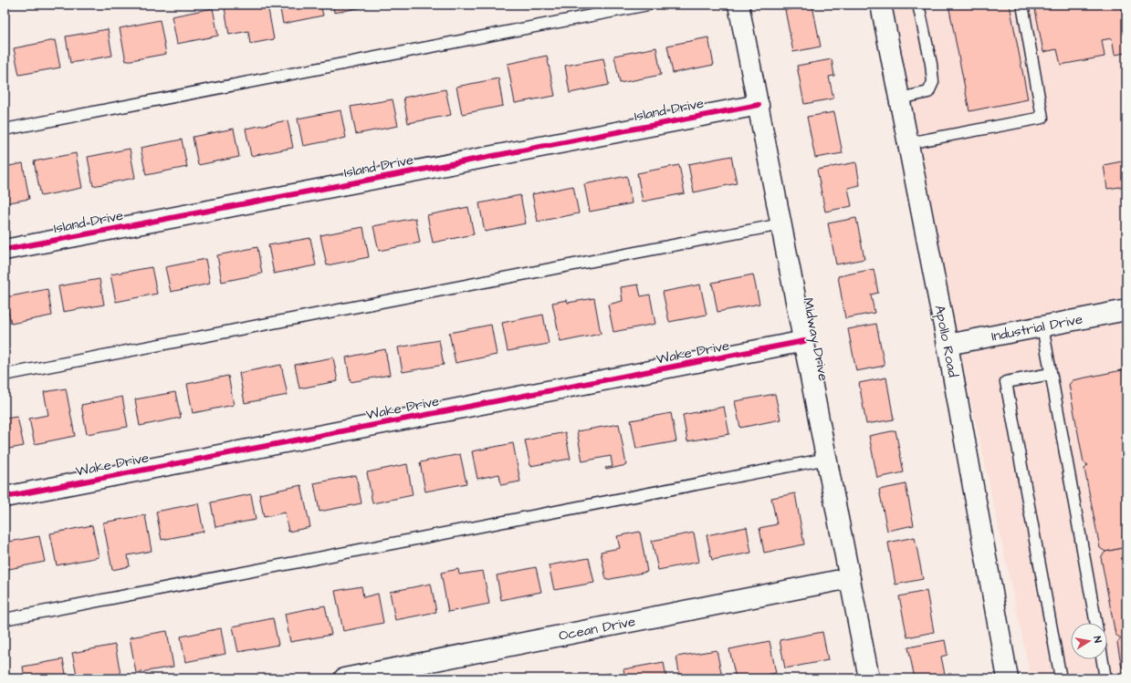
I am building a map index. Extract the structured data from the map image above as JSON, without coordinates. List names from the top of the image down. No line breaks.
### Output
{"streets":{"street":["Island Drive","Industrial Drive","Midway Drive","Apollo Road","Wake Drive","Ocean Drive"]},"crossings":[["Island Drive","Midway Drive"],["Industrial Drive","Apollo Road"],["Midway Drive","Wake Drive"],["Midway Drive","Ocean Drive"]],"north":"right"}
